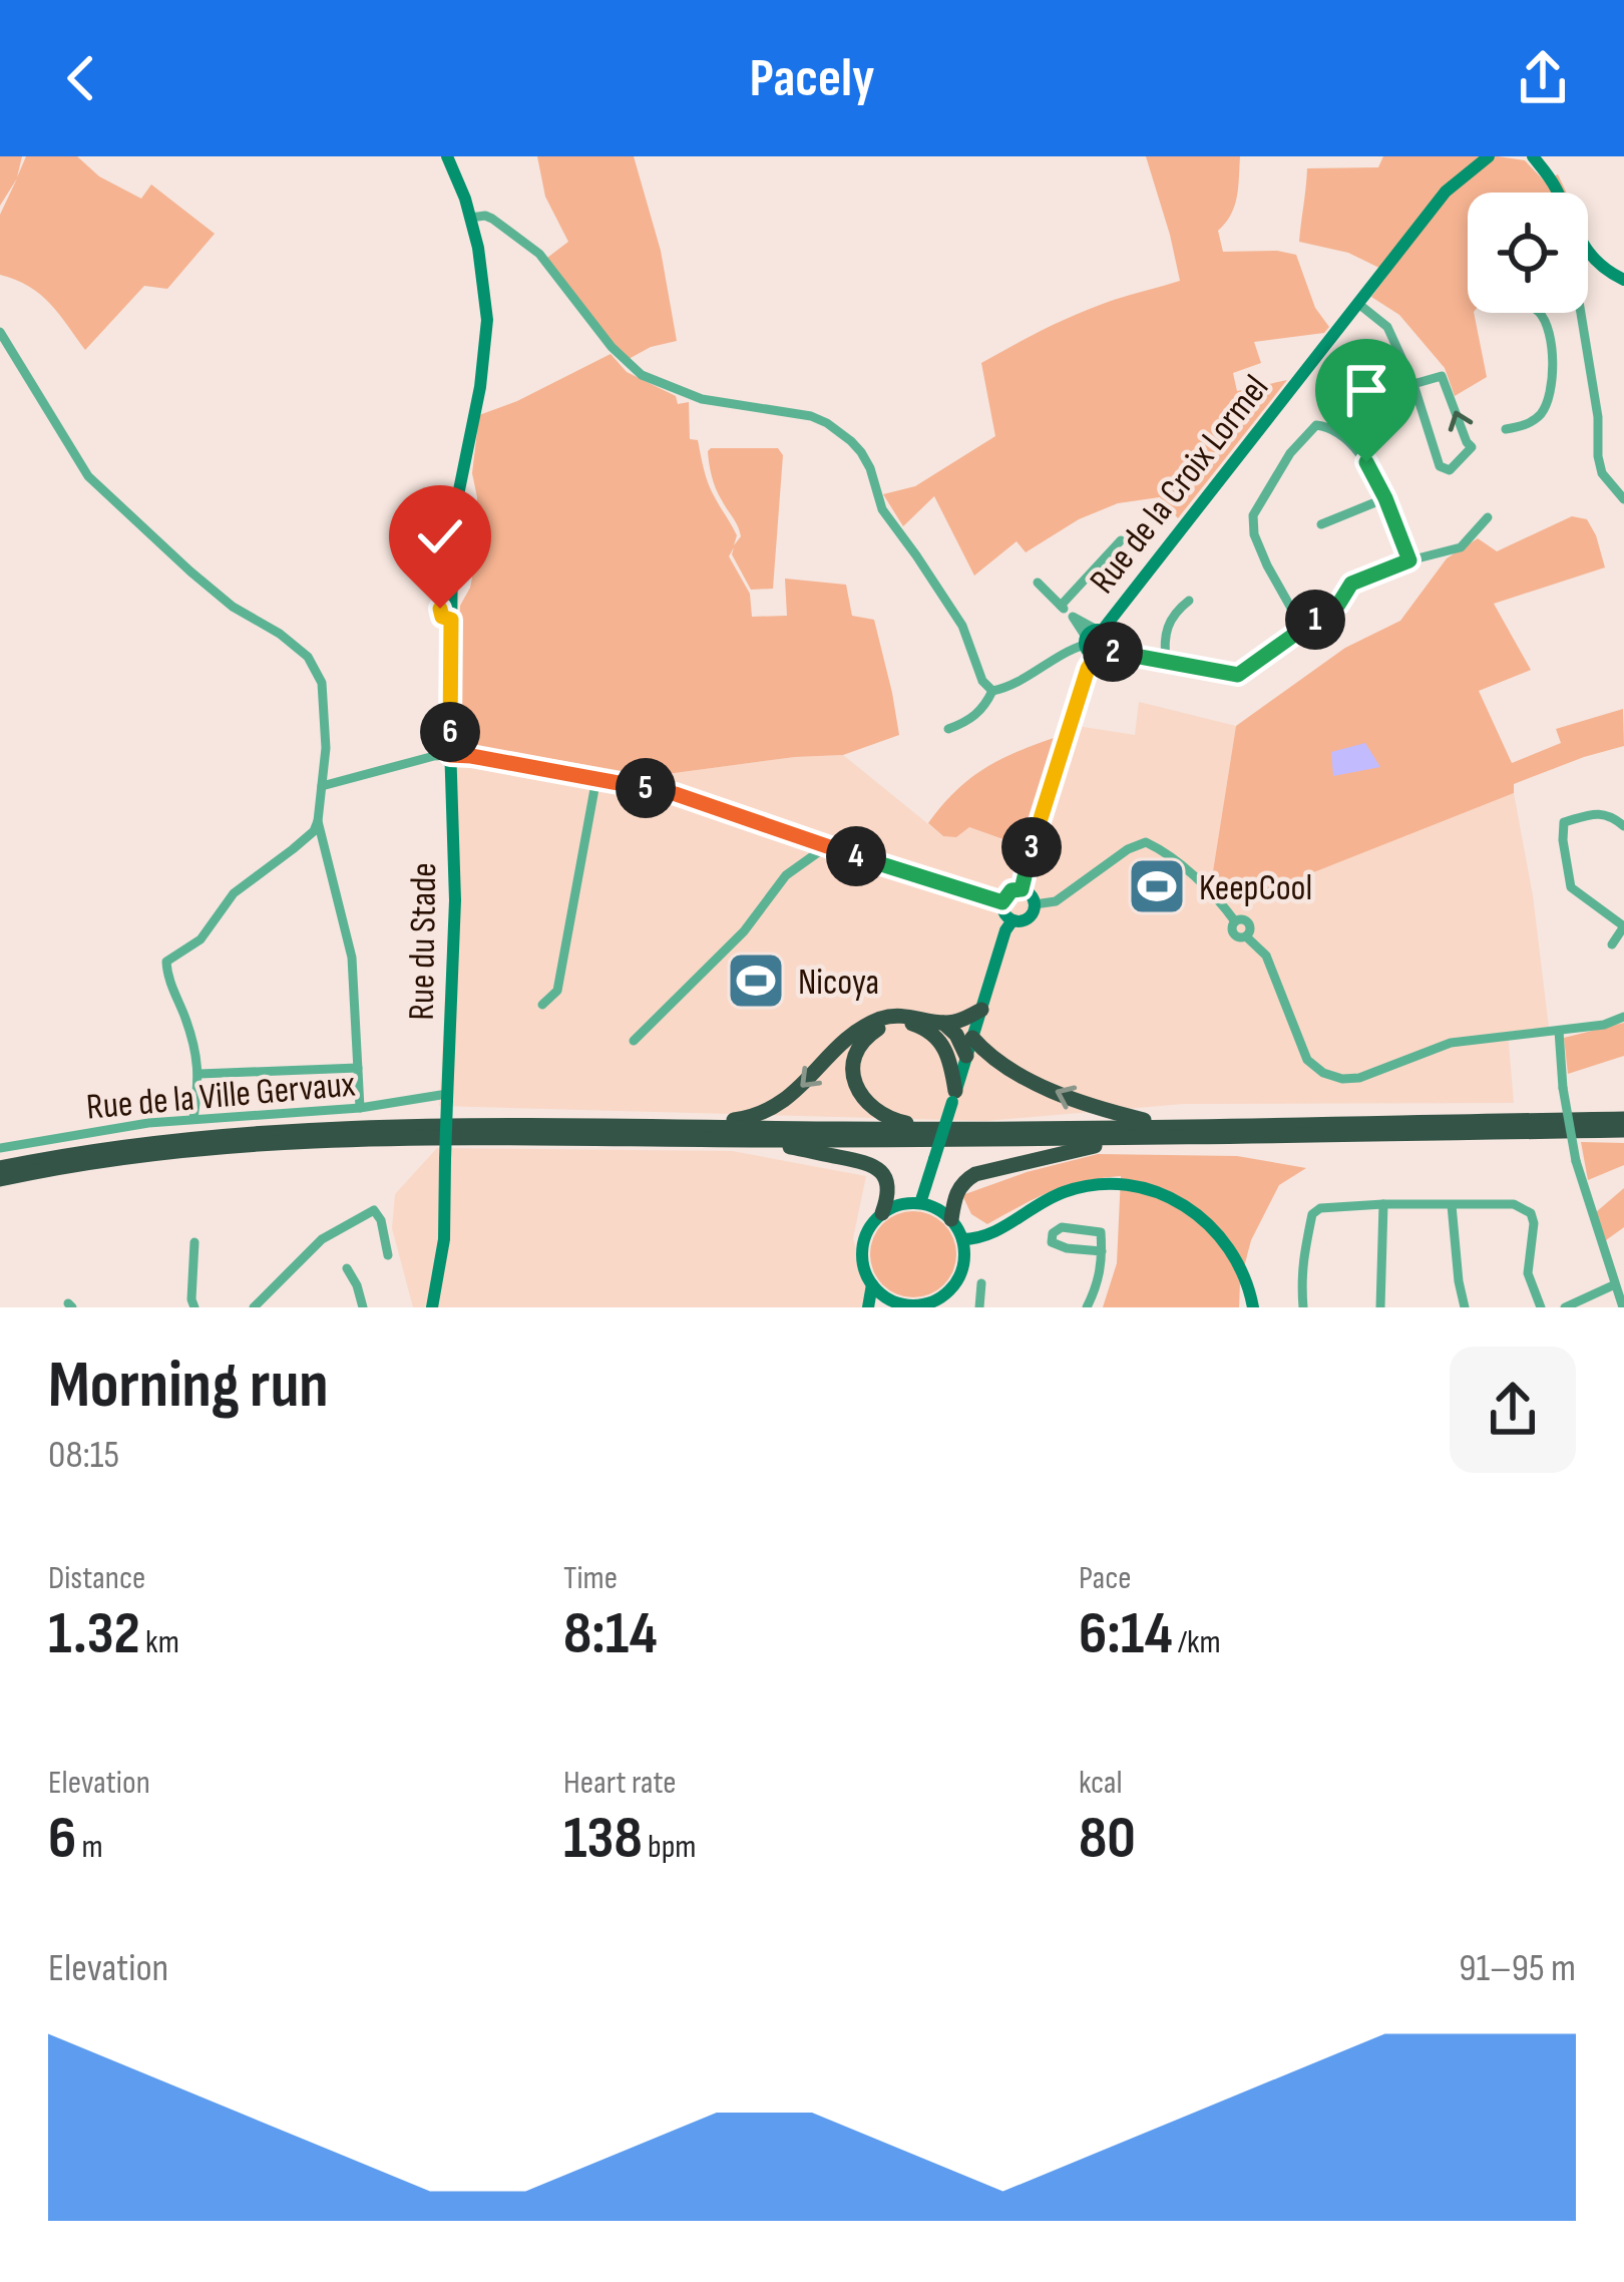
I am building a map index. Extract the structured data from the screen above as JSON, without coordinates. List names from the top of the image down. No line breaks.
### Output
{"streets":{"street":["Rue de la Croix Lormel","Rue du Stade","Rue de la Ville Gervaux"]},"crossings":[["Rue du Stade","Rue de la Ville Gervaux"]],"places":{"sports":["KeepCool","Nicoya"]},"page":{"header":"Pacely","pins":["1","2","6","5","3","4"],"heading":["Morning run","08:15"],"stats":[["Distance","1.32 km"],["Time","8:14"],["Pace","6:14 /km"],["Elevation","6 m"],["Heart rate","138 bpm"],["kcal","80"]],"chart":["Elevation","91–95 m"]}}
